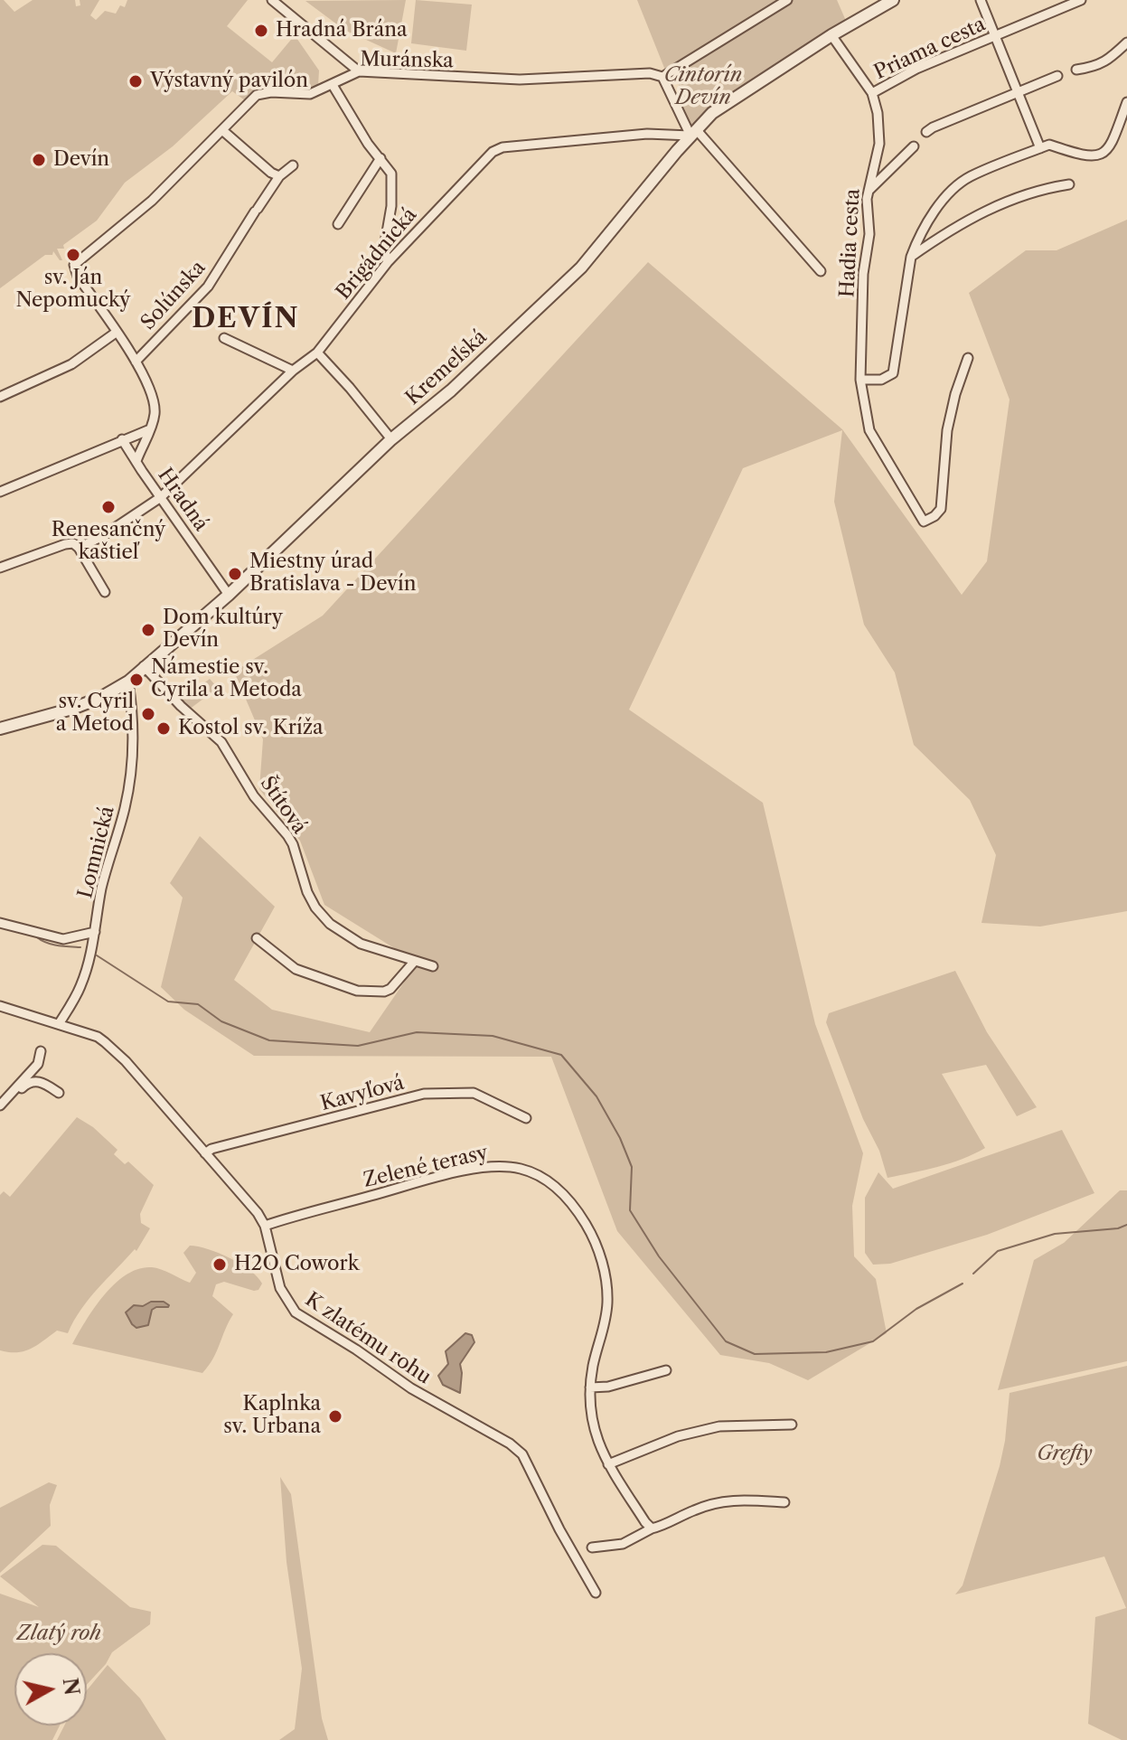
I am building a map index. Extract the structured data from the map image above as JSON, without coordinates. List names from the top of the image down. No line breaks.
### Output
{"streets":{"street":["Priama cesta","Muránska","Hadia cesta","Brigádnická","Solúnska","Kremeľská","Hradná","Štítová","Lomnická","Kavyľová","Zelené terasy","K zlatému rohu"]},"crossings":[["Priama cesta","Hadia cesta"],["Muránska","Hradná"],["Hadia cesta","Kremeľská"],["Brigádnická","Kremeľská"],["Brigádnická","Hradná"],["Solúnska","Hradná"],["Kremeľská","Hradná"],["Kremeľská","Štítová"],["Kremeľská","Lomnická"],["Lomnická","K zlatému rohu"],["Kavyľová","K zlatému rohu"],["Zelené terasy","K zlatému rohu"]],"districts":["DEVÍN"],"parks":["Cintorín Devín","Grefty","Zlatý roh"],"places":["Hradná Brána","Výstavný pavilón","Devín","sv. Ján Nepomucký","Renesančný kaštieľ","Miestny úrad Bratislava - Devín","Dom kultúry Devín","Námestie sv. Cyrila a Metoda","sv. Cyril a Metod","Kostol sv. Kríža","H2O Cowork","Kaplnka sv. Urbana"],"north":"right"}
